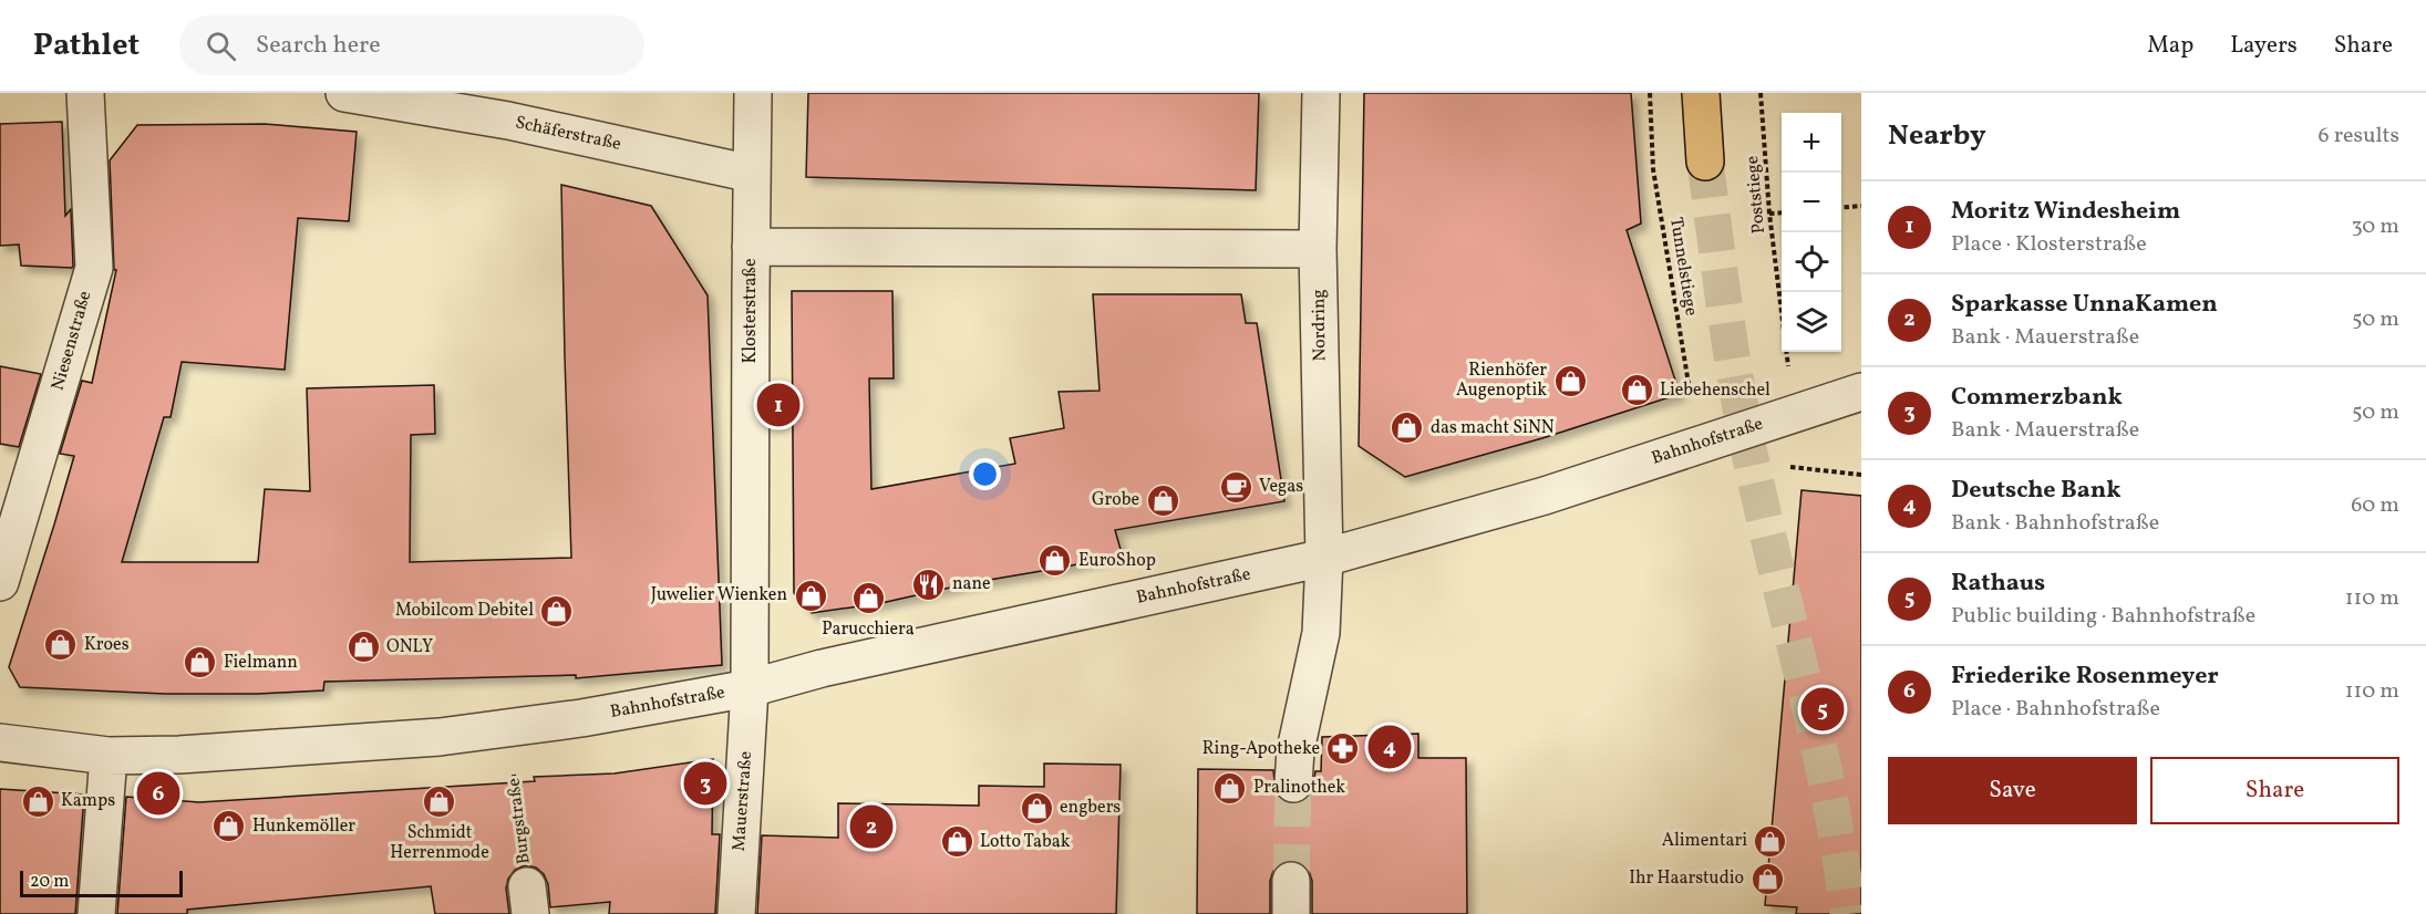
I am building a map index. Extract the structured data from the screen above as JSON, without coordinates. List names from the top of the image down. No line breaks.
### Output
{"streets":{"street":["Schäferstraße","Klosterstraße","Nordring","Niesenstraße","Bahnhofstraße","Mauerstraße"],"path":["Poststiege","Tunnelstiege","Burgstraße"]},"crossings":[["Schäferstraße","Klosterstraße"],["Poststiege","Bahnhofstraße"],["Tunnelstiege","Bahnhofstraße"],["Klosterstraße","Bahnhofstraße"],["Klosterstraße","Mauerstraße"],["Nordring","Bahnhofstraße"],["Bahnhofstraße","Mauerstraße"],["Bahnhofstraße","Burgstraße"]],"places":{"shop":["Rienhöfer Augenoptik","Liebehenschel","das macht SiNN","Grobe","EuroShop","Juwelier Wienken","Parucchiera","Mobilcom Debitel","Kroes","ONLY","Fielmann","Pralinothek","Kamps","Schmidt Herrenmode","engbers","Hunkemöller","Alimentari","Lotto Tabak","Ihr Haarstudio"],"cafe":["Vegas"],"restaurant":["nane"],"pharmacy":["Ring-Apotheke"]},"scale_bar":"20 m","page":{"header":"Pathlet","search":"Search here","nav":["Map","Layers","Share"],"heading":["Nearby","6 results"],"map_buttons":["+","−"],"list":[{"mark":"1","name":"Moritz Windesheim","note":"Place · Klosterstraße","value":"30 m"},{"mark":"2","name":"Sparkasse UnnaKamen","note":"Bank · Mauerstraße","value":"50 m"},{"mark":"3","name":"Commerzbank","note":"Bank · Mauerstraße","value":"50 m"},{"mark":"4","name":"Deutsche Bank","note":"Bank · Bahnhofstraße","value":"60 m"},{"mark":"5","name":"Rathaus","note":"Public building · Bahnhofstraße","value":"110 m"},{"mark":"6","name":"Friederike Rosenmeyer","note":"Place · Bahnhofstraße","value":"110 m"}],"pins":["1","5","4","3","6","2"],"buttons":["Save","Share"],"scale":"20 m"}}
